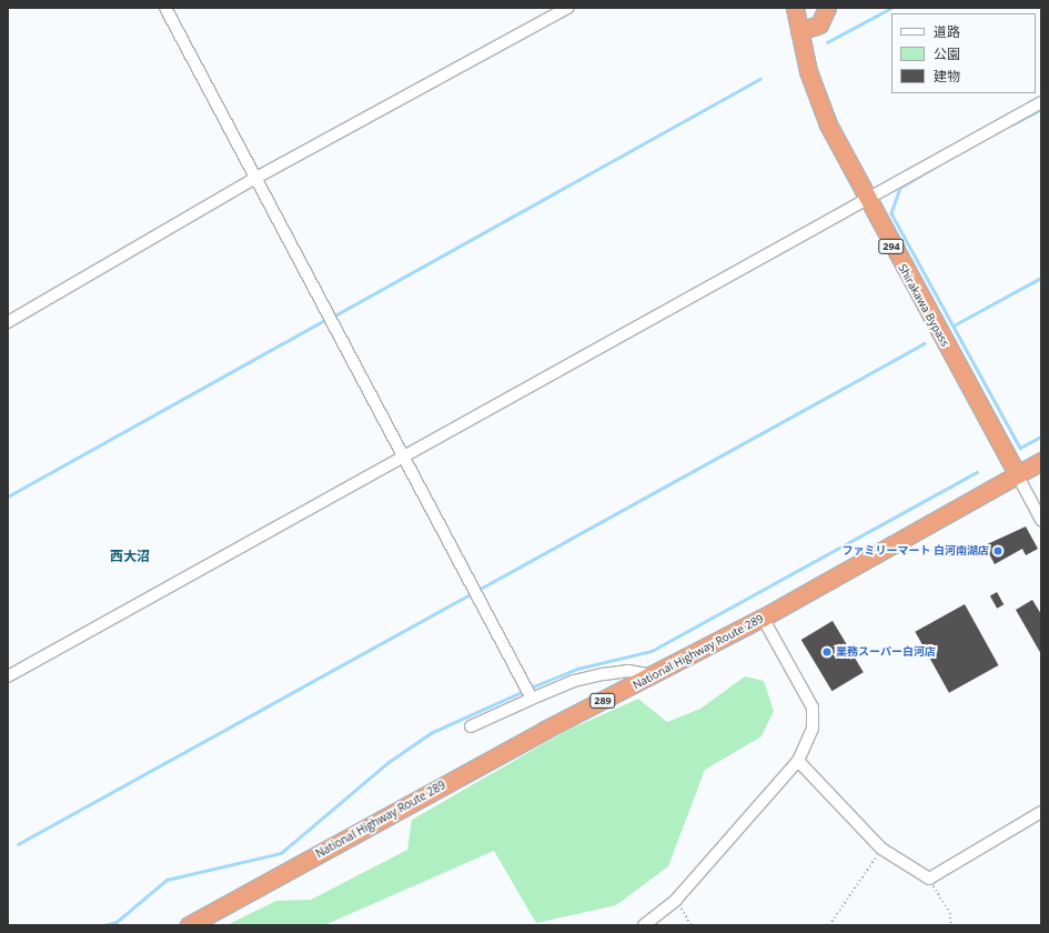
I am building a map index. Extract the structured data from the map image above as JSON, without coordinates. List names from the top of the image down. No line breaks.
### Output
{"streets":{"highway":["294","Shirakawa Bypass","National Highway Route 289","289"]},"crossings":[["Shirakawa Bypass","National Highway Route 289"]],"districts":["西大沼"],"places":["ファミリーマート 白河南湖店","業務スーパー白河店"],"legend":["道路","公園","建物"]}
